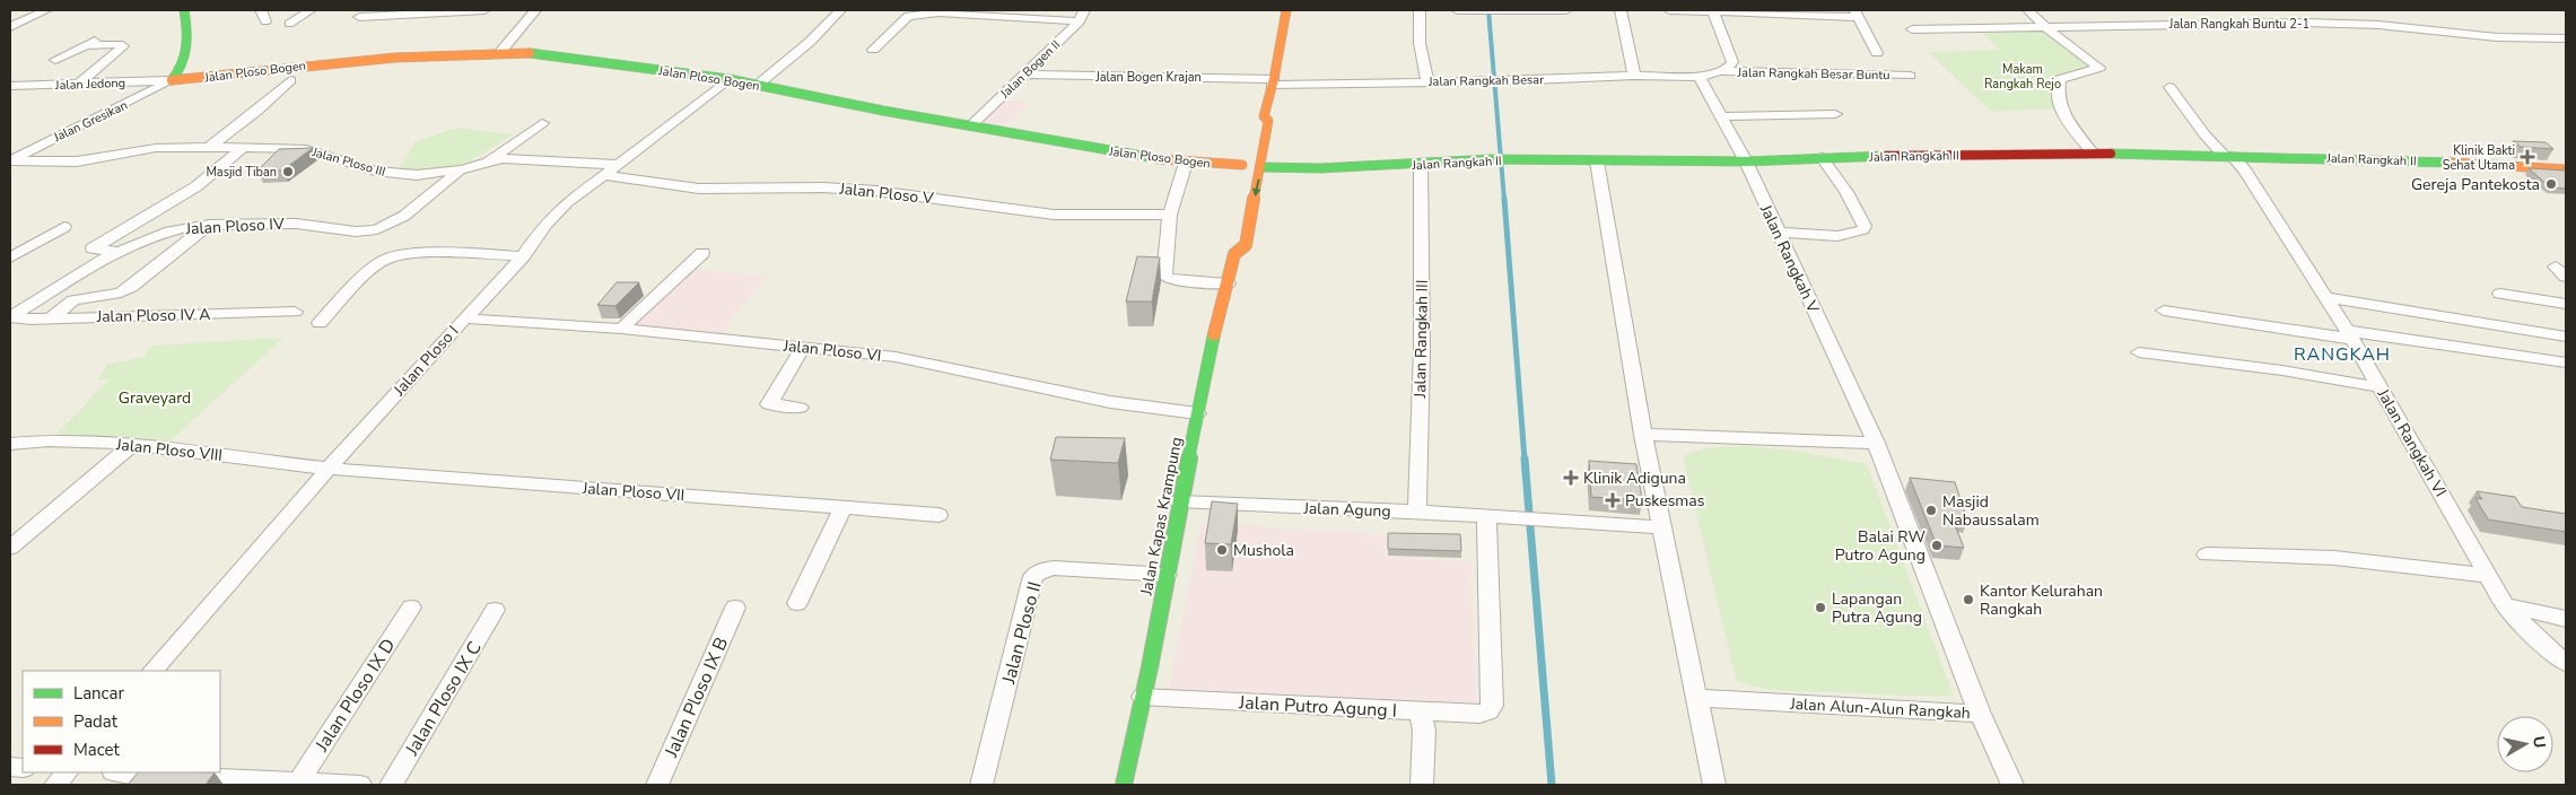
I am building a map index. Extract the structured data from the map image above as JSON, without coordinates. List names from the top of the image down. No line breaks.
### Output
{"streets":{"street":["Jalan Rangkah Buntu 2-1","Jalan Bogen II","Jalan Ploso Bogen","Jalan Rangkah Besar Buntu","Jalan Bogen Krajan","Jalan Rangkah Besar","Jalan Jedong","Jalan Gresikan","Jalan Rangkah II","Jalan Ploso III","Jalan Ploso V","Jalan Ploso IV","Jalan Rangkah V","Jalan Ploso IV A","Jalan Rangkah III","Jalan Ploso VI","Jalan Ploso I","Jalan Rangkah VI","Jalan Ploso VIII","Jalan Ploso VII","Jalan Agung","Jalan Kapas Krampung","Jalan Ploso II","Jalan Ploso IX D","Jalan Ploso IX B","Jalan Ploso IX C","Jalan Putro Agung I","Jalan Alun-Alun Rangkah"]},"crossings":[["Jalan Bogen II","Jalan Ploso Bogen"],["Jalan Bogen II","Jalan Bogen Krajan"],["Jalan Ploso Bogen","Jalan Jedong"],["Jalan Ploso Bogen","Jalan Gresikan"],["Jalan Ploso Bogen","Jalan Ploso I"],["Jalan Rangkah Besar Buntu","Jalan Rangkah Besar"],["Jalan Rangkah Besar Buntu","Jalan Rangkah V"],["Jalan Bogen Krajan","Jalan Rangkah Besar"],["Jalan Bogen Krajan","Jalan Kapas Krampung"],["Jalan Rangkah Besar","Jalan Rangkah V"],["Jalan Rangkah Besar","Jalan Kapas Krampung"],["Jalan Jedong","Jalan Gresikan"],["Jalan Gresikan","Jalan Ploso III"],["Jalan Rangkah II","Jalan Rangkah V"],["Jalan Rangkah II","Jalan Rangkah III"],["Jalan Rangkah II","Jalan Rangkah VI"],["Jalan Rangkah II","Jalan Kapas Krampung"],["Jalan Ploso III","Jalan Ploso IV"],["Jalan Ploso III","Jalan Ploso I"],["Jalan Ploso V","Jalan Ploso I"],["Jalan Ploso IV","Jalan Ploso IV A"],["Jalan Rangkah V","Jalan Alun-Alun Rangkah"],["Jalan Rangkah III","Jalan Agung"],["Jalan Ploso VI","Jalan Ploso I"],["Jalan Ploso VI","Jalan Kapas Krampung"],["Jalan Ploso I","Jalan Ploso VIII"],["Jalan Ploso I","Jalan Ploso VII"],["Jalan Ploso VIII","Jalan Ploso VII"],["Jalan Agung","Jalan Kapas Krampung"],["Jalan Kapas Krampung","Jalan Ploso II"],["Jalan Kapas Krampung","Jalan Putro Agung I"]],"districts":["RANGKAH"],"parks":["Makam Rangkah Rejo","Graveyard"],"places":{"health":["Klinik Bakti Sehat Utama","Klinik Adiguna","Puskesmas"],"other":["Masjid Tiban","Gereja Pantekosta","Masjid Nabaussalam","Balai RW Putro Agung","Mushola","Kantor Kelurahan Rangkah","Lapangan Putra Agung"]},"legend":["Lancar","Padat","Macet"],"north":"right"}
